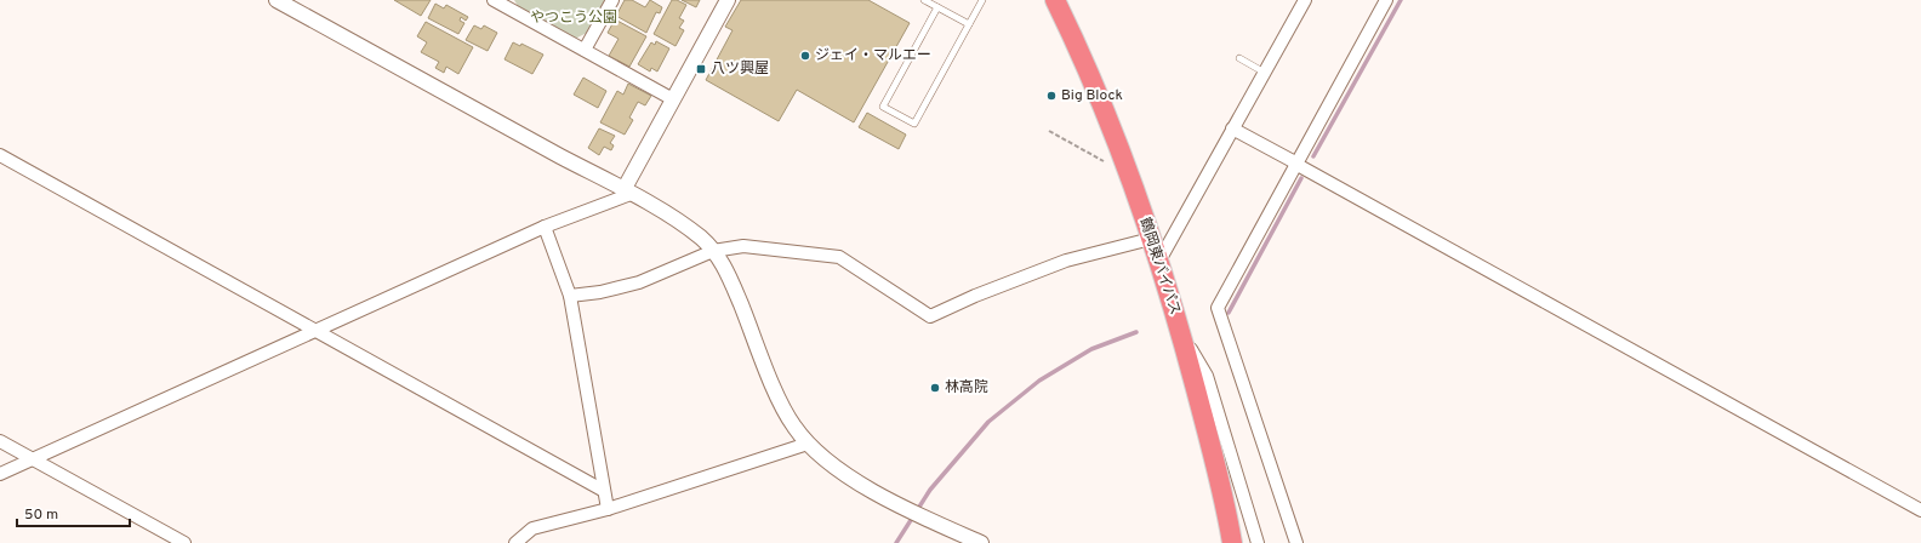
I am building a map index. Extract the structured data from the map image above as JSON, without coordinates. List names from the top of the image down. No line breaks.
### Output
{"streets":{"highway":["鶴岡東バイパス"]},"parks":["やつこう公園"],"places":{"other":["ジェイ・マルエー","Big Block","林高院"],"transit":["八ツ興屋"]},"scale_bar":"50 m"}
